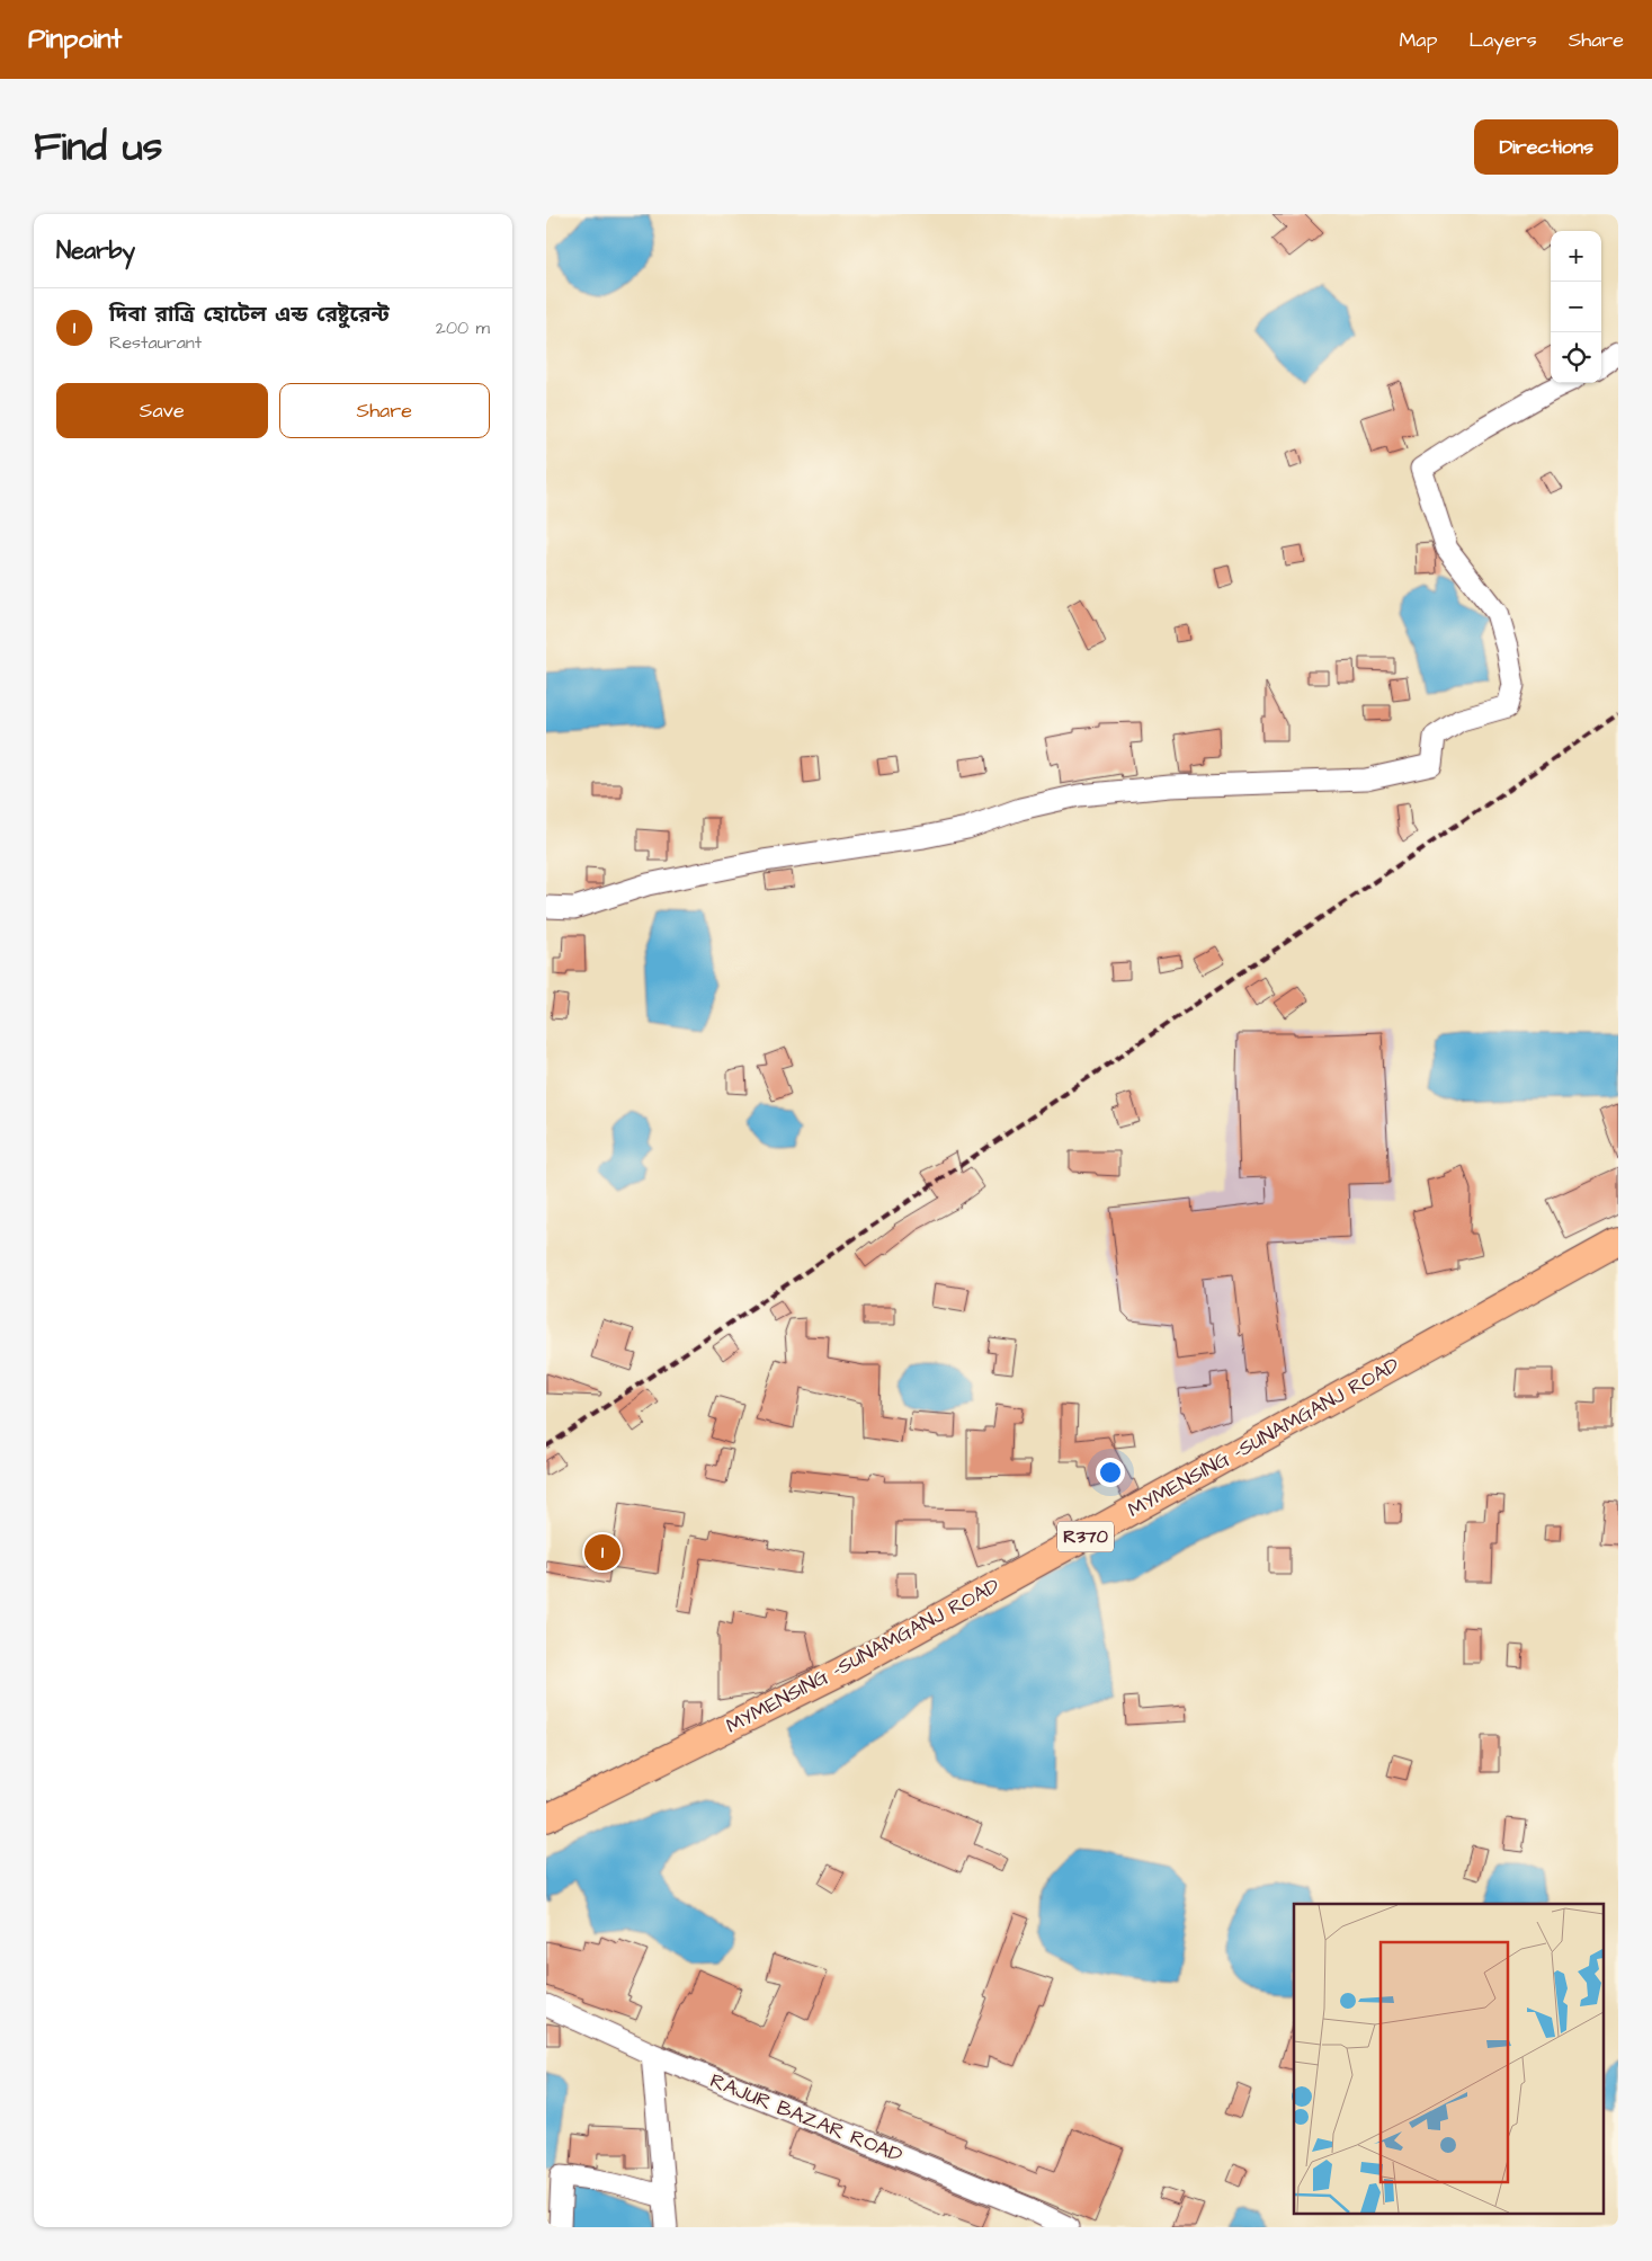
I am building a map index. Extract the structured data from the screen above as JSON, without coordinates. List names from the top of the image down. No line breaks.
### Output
{"streets":{"main road":["MYMENSING -SUNAMGANJ ROAD","R370"],"street":["RAJUR BAZAR ROAD"]},"page":{"header":"Pinpoint","nav":["Map","Layers","Share"],"title":"Find us","buttons":["Directions",["Save","Share"]],"heading":"Nearby","map_buttons":["+","−"],"list":[{"mark":"1","name":"দিবা রাত্রি হোটেল এন্ড রেষ্টুরেন্ট","note":"Restaurant","value":"200 m"}],"pins":"1"}}
